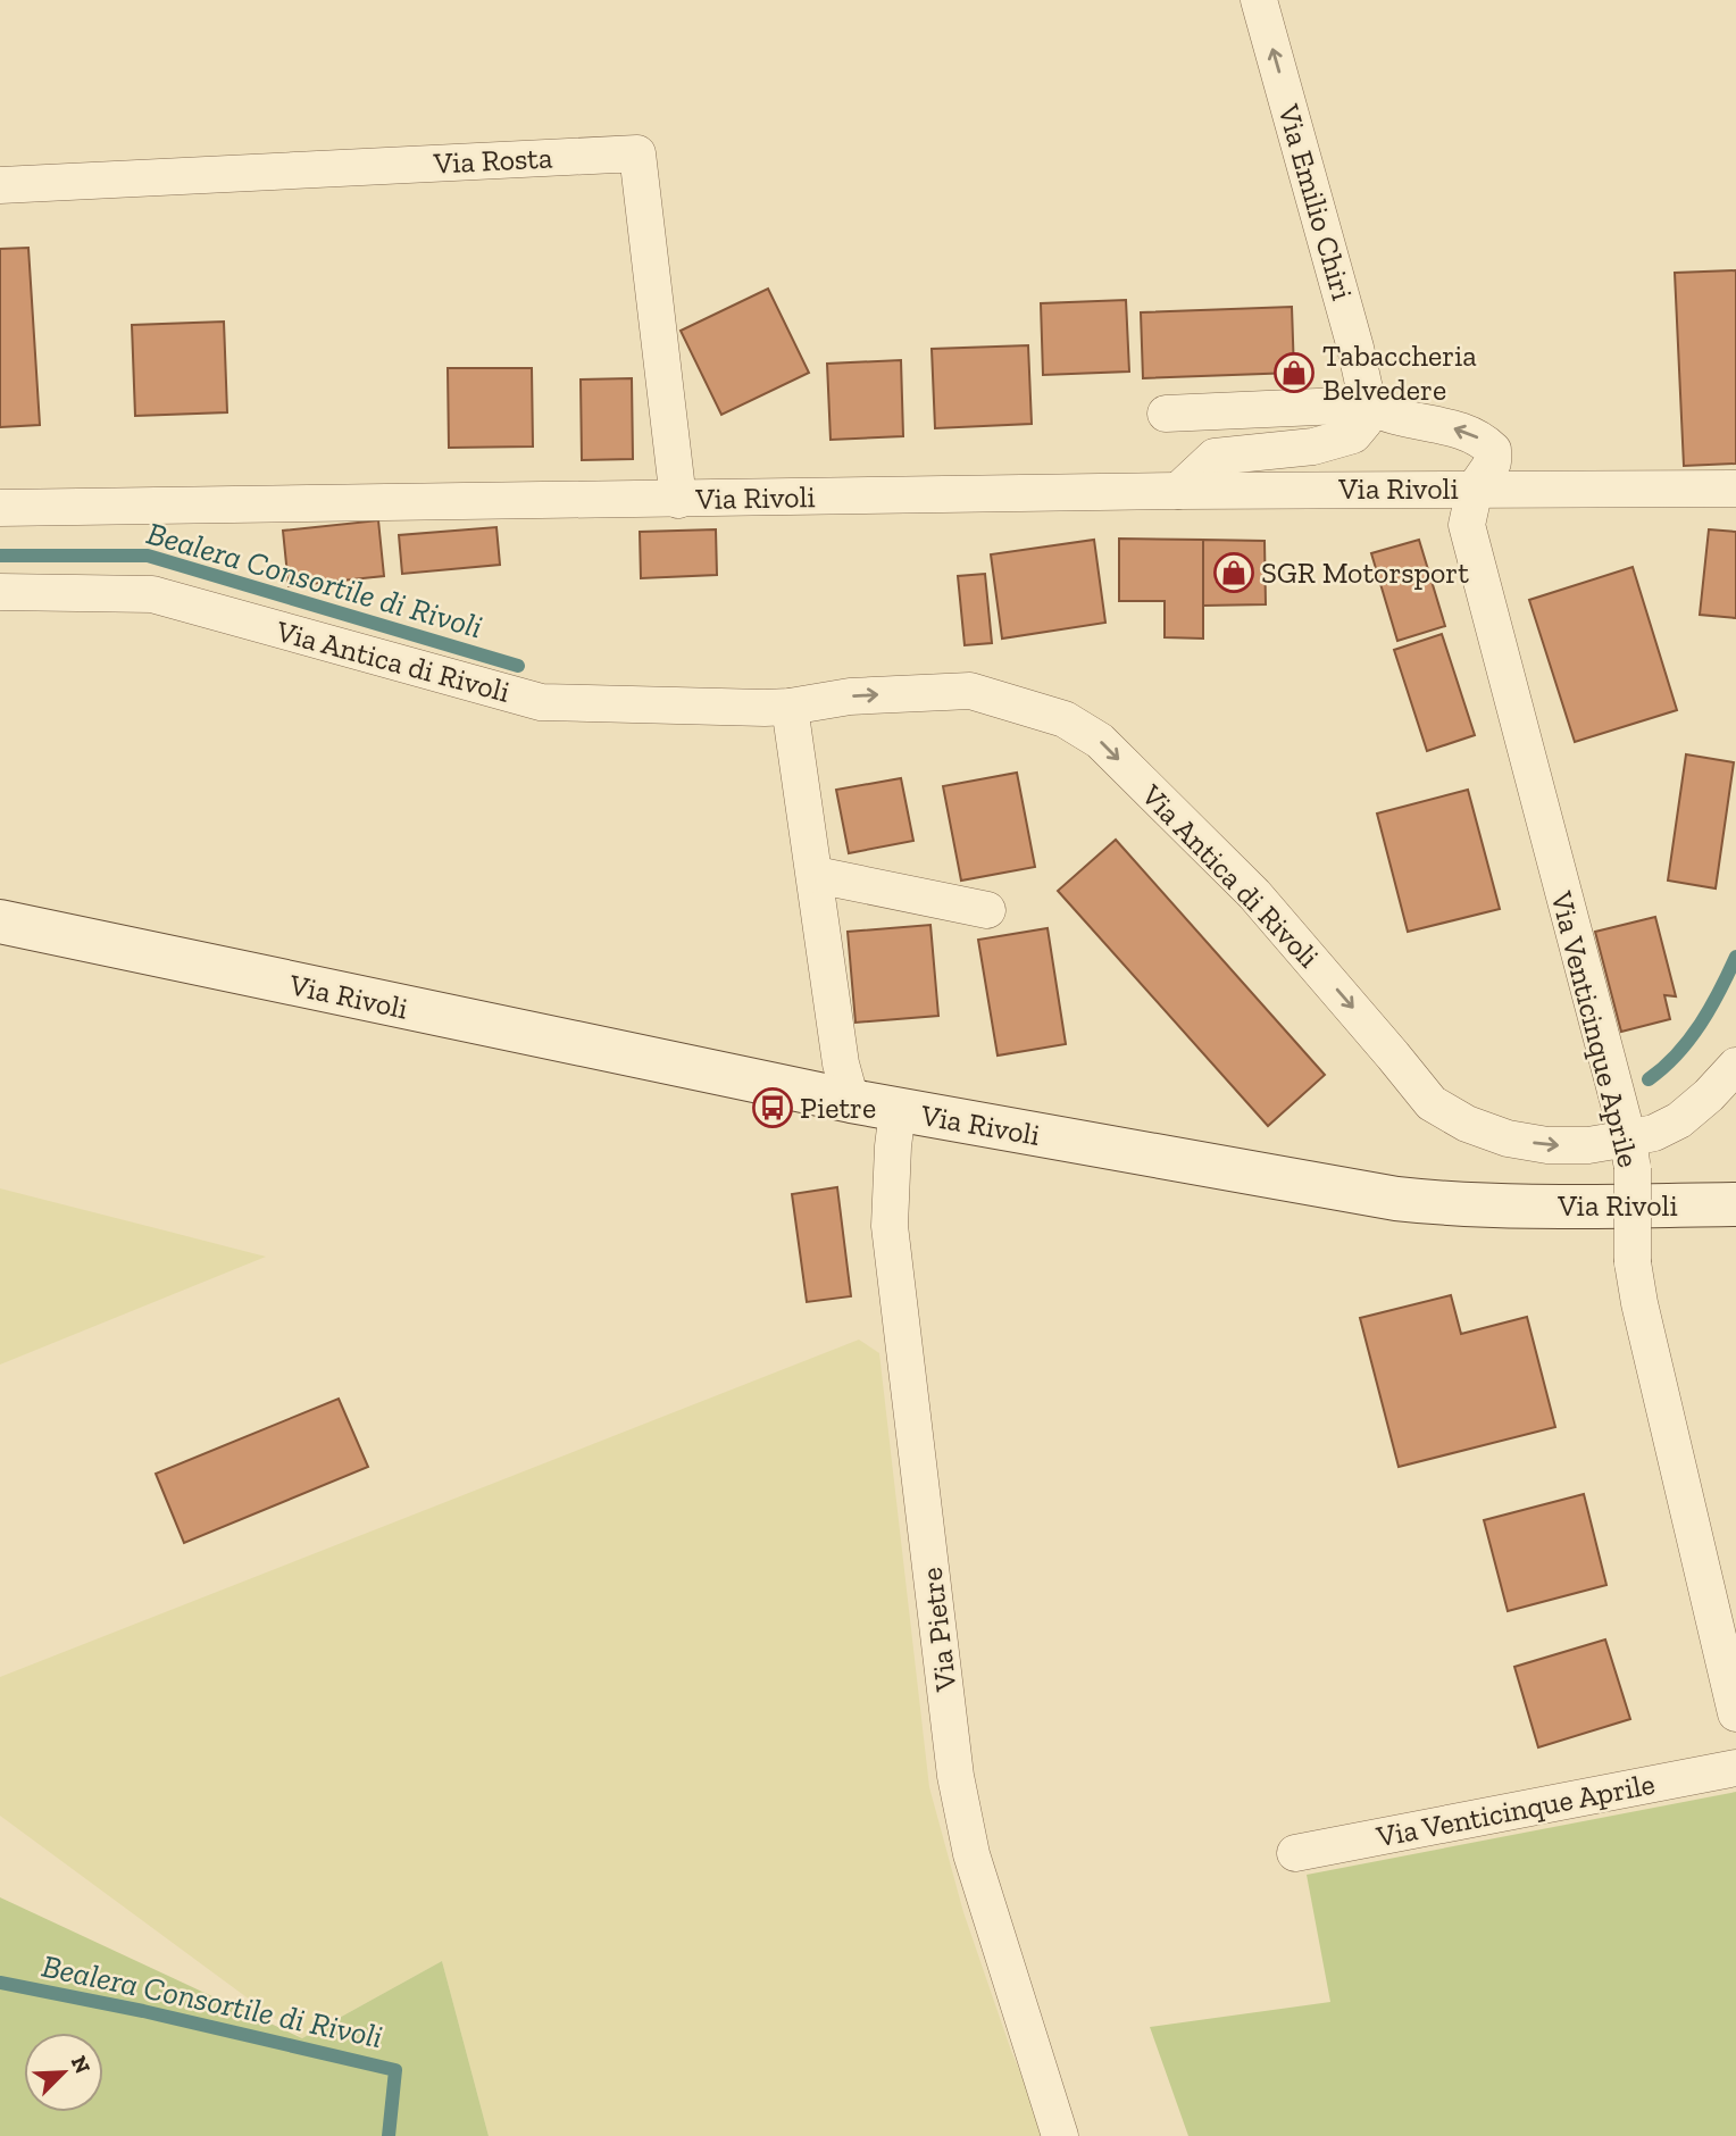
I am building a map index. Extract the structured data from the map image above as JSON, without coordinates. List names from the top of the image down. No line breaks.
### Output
{"streets":{"street":["Via Rosta","Via Emilio Chiri","Via Rivoli","Via Antica di Rivoli","Via Venticinque Aprile","Via Pietre"]},"crossings":[["Via Rosta","Via Rivoli"],["Via Emilio Chiri","Via Rivoli"],["Via Rivoli","Via Venticinque Aprile"],["Via Rivoli","Via Pietre"],["Via Antica di Rivoli","Via Venticinque Aprile"]],"one_way":["Via Emilio Chiri","Via Antica di Rivoli"],"water":["Bealera Consortile di Rivoli"],"places":{"shop":["Tabaccheria Belvedere","SGR Motorsport"],"bus stop":["Pietre"]},"north":"top right"}
